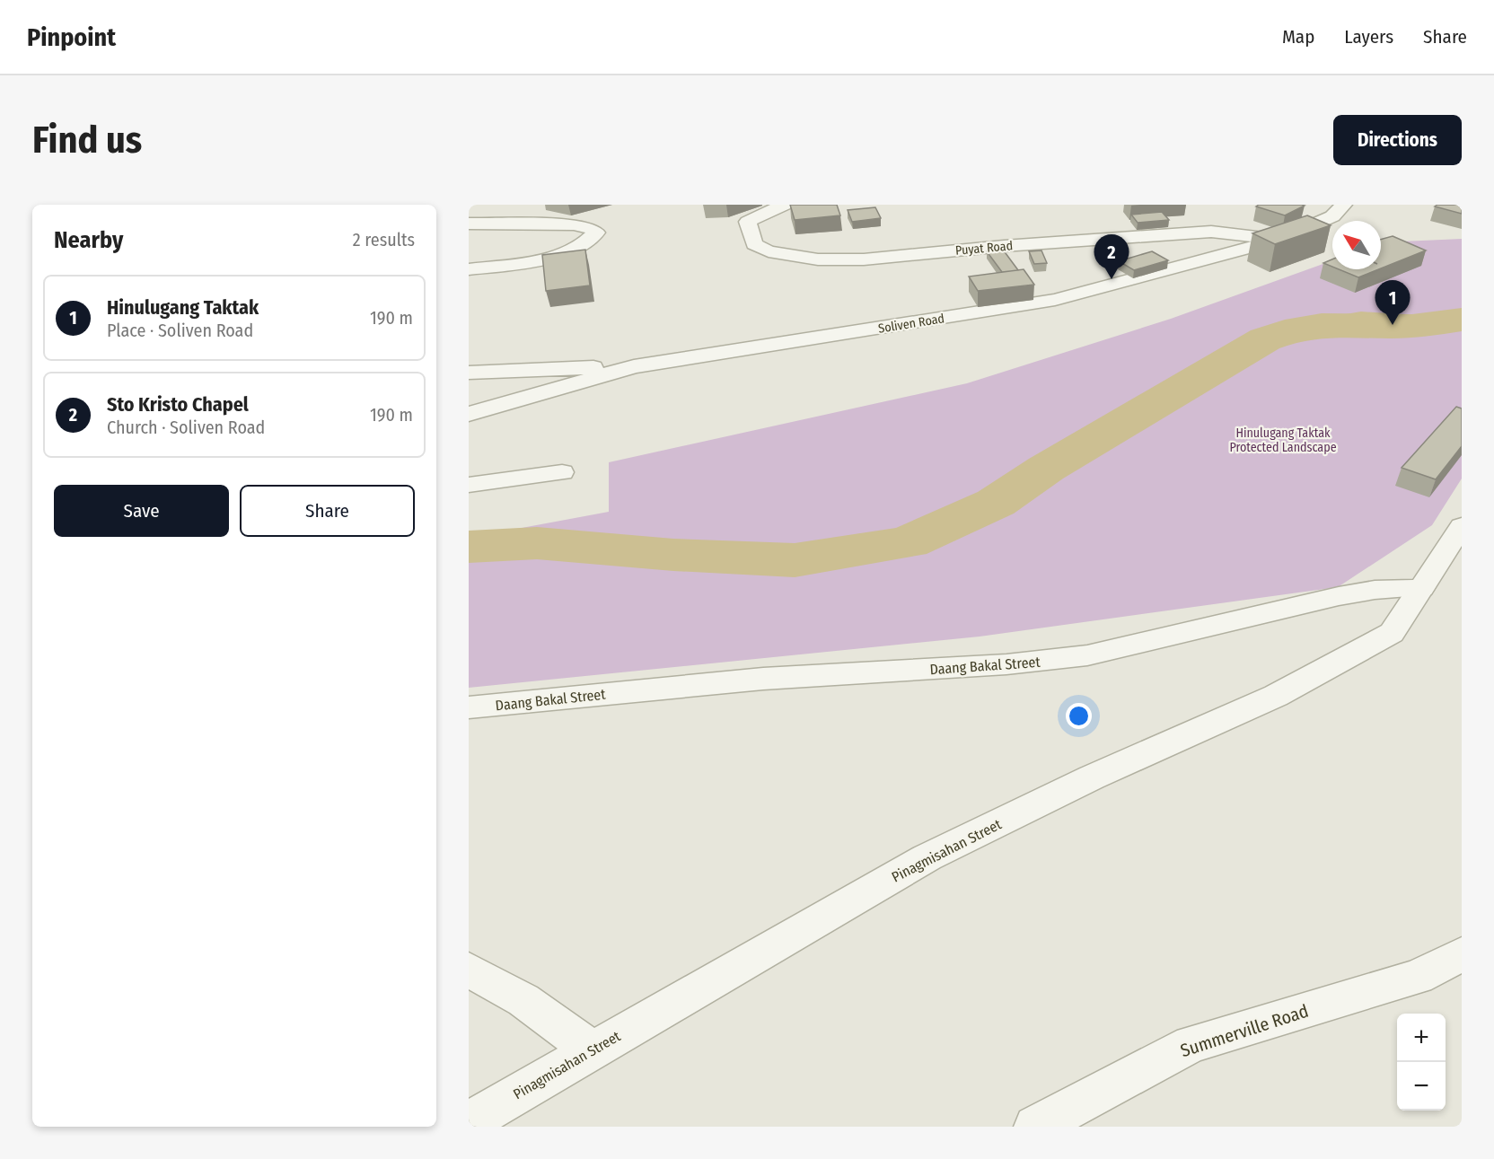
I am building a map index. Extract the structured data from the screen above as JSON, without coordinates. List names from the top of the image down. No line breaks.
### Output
{"streets":{"street":["Puyat Road","Soliven Road","Daang Bakal Street","Pinagmisahan Street","Summerville Road"]},"crossings":[["Puyat Road","Soliven Road"],["Daang Bakal Street","Pinagmisahan Street"]],"parks":["Hinulugang Taktak Protected Landscape"],"north":"top left","page":{"header":"Pinpoint","nav":["Map","Layers","Share"],"buttons":["Directions",["Save","Share"]],"title":"Find us","heading":["Nearby","2 results"],"pins":["2","1"],"list":[{"mark":"1","name":"Hinulugang Taktak","note":"Place · Soliven Road","value":"190 m"},{"mark":"2","name":"Sto Kristo Chapel","note":"Church · Soliven Road","value":"190 m"}],"map_buttons":["+","−"]}}
